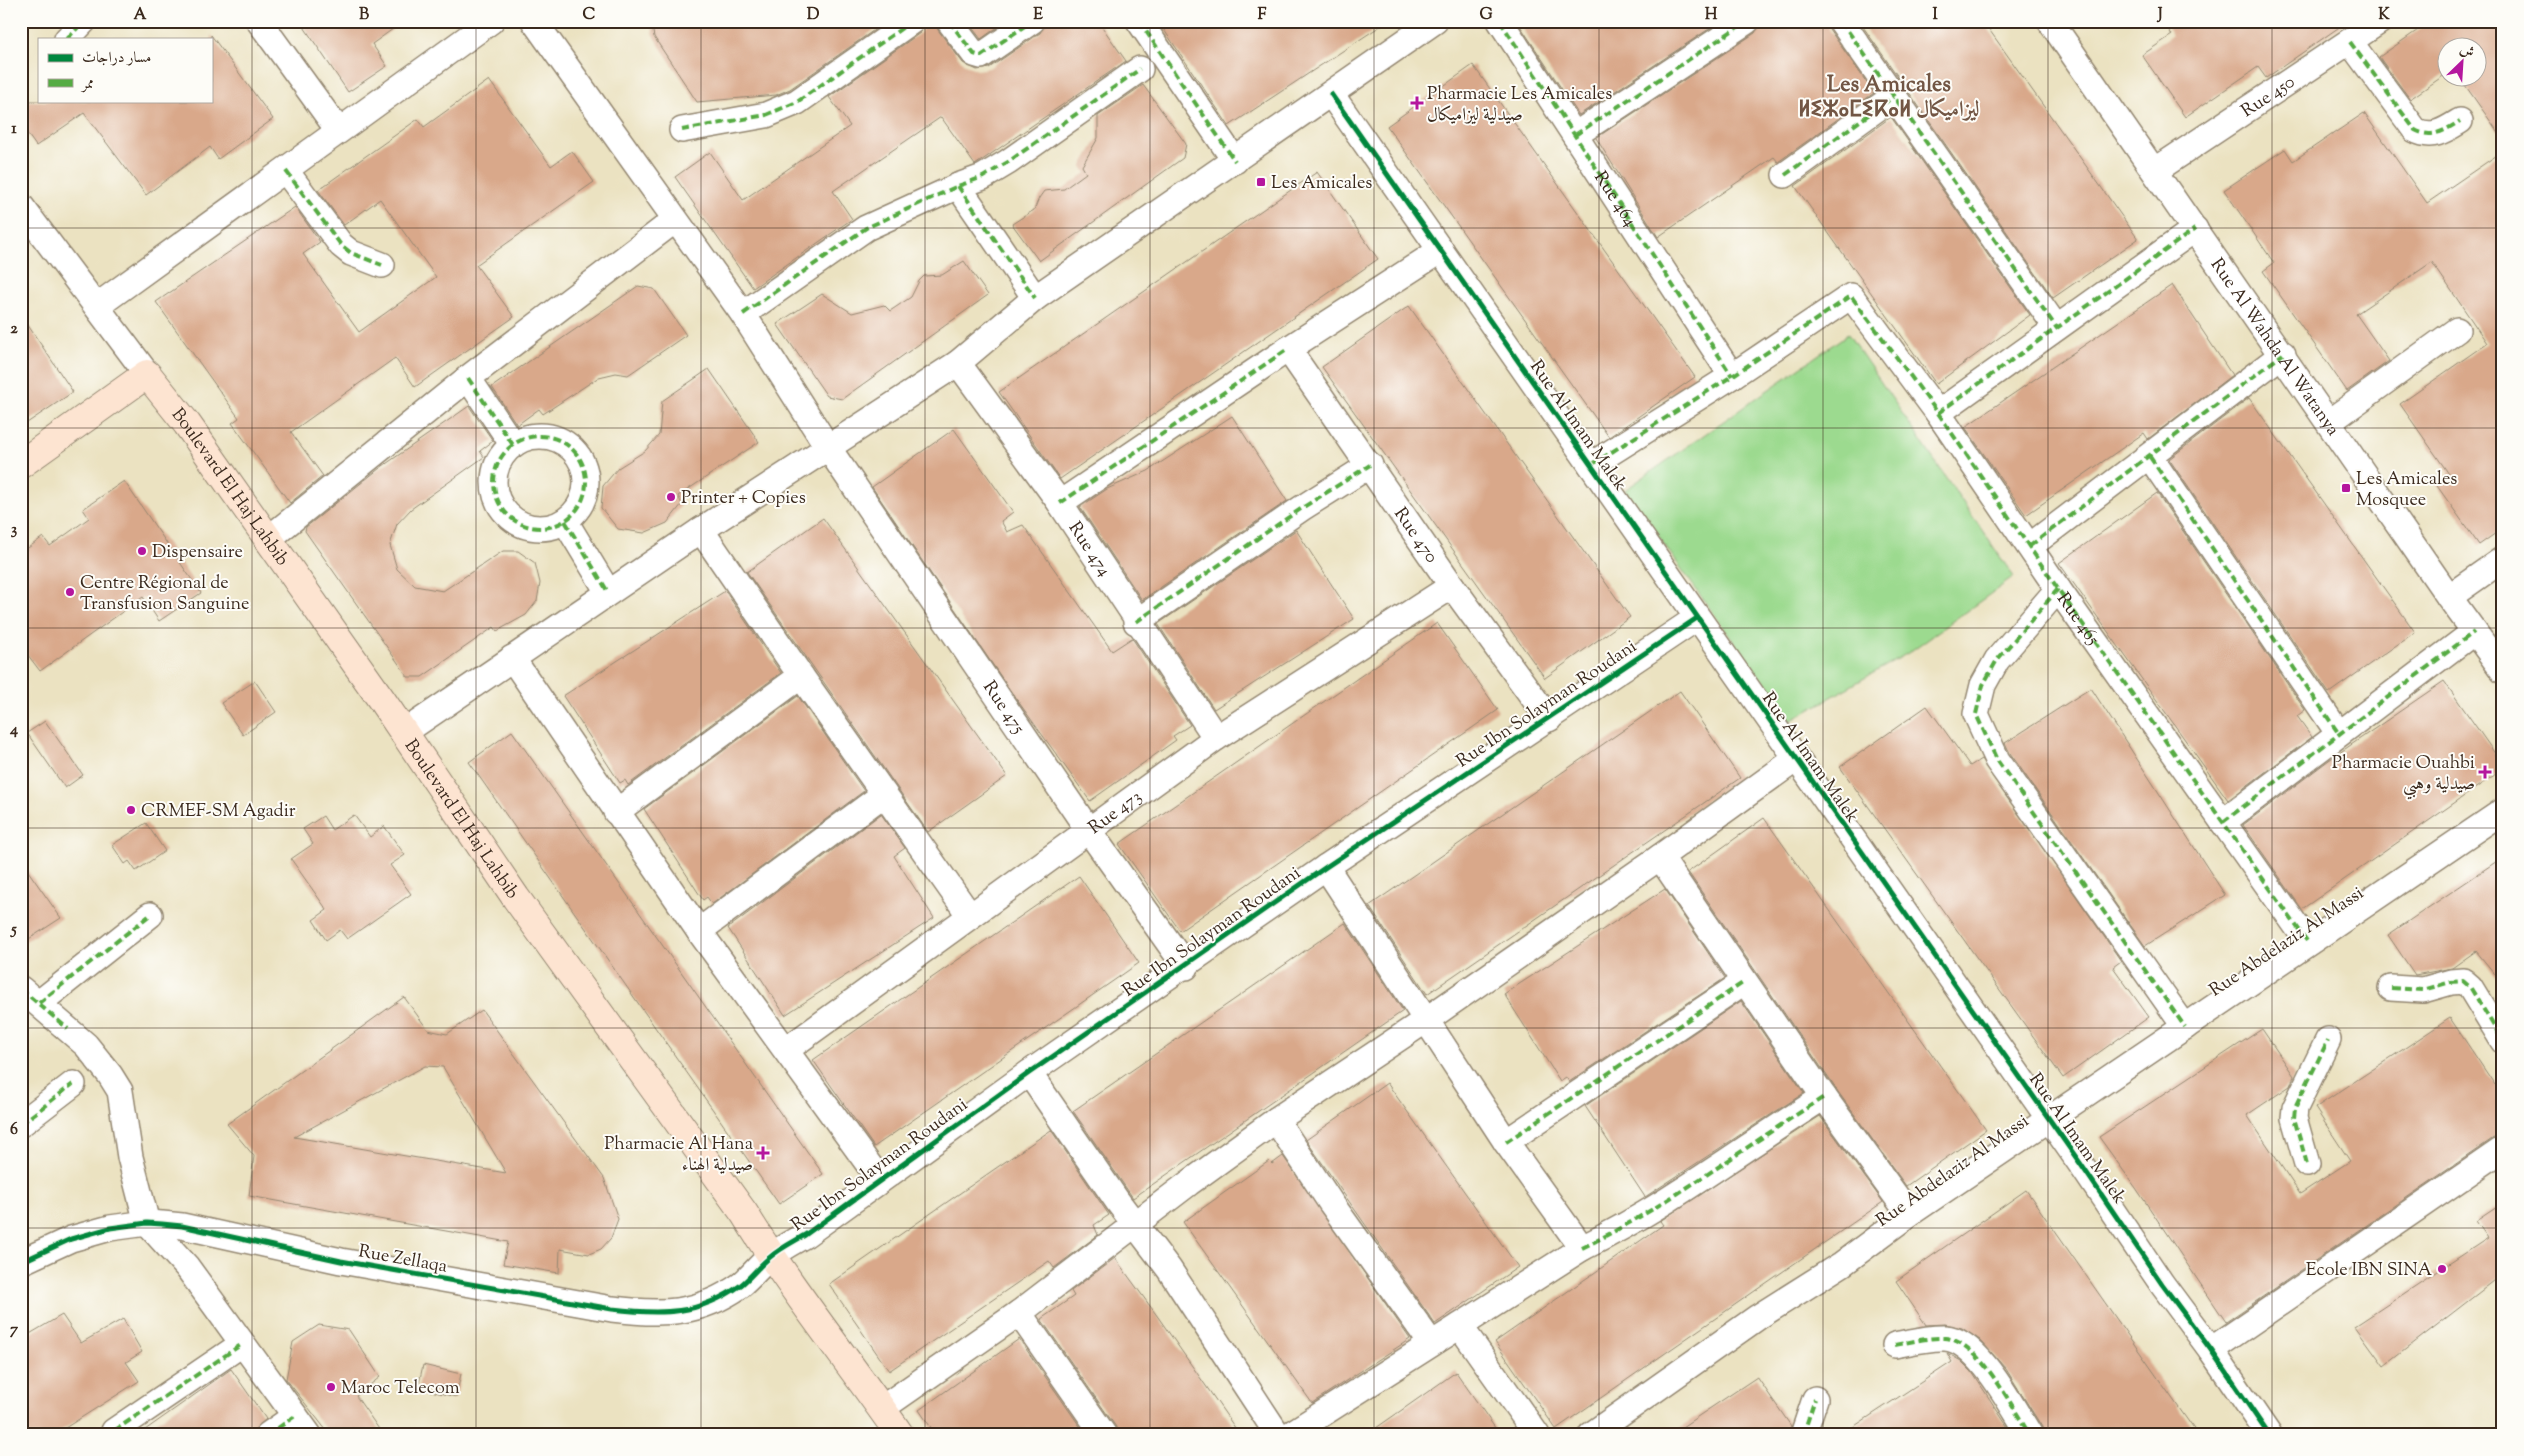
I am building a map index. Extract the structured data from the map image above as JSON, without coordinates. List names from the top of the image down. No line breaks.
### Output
{"streets":{"street":["Rue 450","Rue 464","Rue Al Wahda Al Watanya","Rue Al Imam Malek","Boulevard El Haj Lahbib","Rue 470","Rue 474","Rue 465","Rue Ibn Solayman Roudani","Rue 475","Rue 473","Rue Abdelaziz Al Massi","Rue Zellaqa"]},"crossings":[["Rue 450","Rue Al Wahda Al Watanya"],["Rue 464","Rue 465"],["Rue Al Imam Malek","Rue Ibn Solayman Roudani"],["Rue Al Imam Malek","Rue Abdelaziz Al Massi"],["Boulevard El Haj Lahbib","Rue Ibn Solayman Roudani"],["Boulevard El Haj Lahbib","Rue Zellaqa"],["Rue 470","Rue Ibn Solayman Roudani"],["Rue 470","Rue 473"],["Rue 474","Rue 473"],["Rue 465","Rue Abdelaziz Al Massi"],["Rue Ibn Solayman Roudani","Rue 475"],["Rue Ibn Solayman Roudani","Rue Zellaqa"],["Rue 475","Rue 473"]],"districts":["Les Amicales ⵍⵉⵣⴰⵎⵉⴽⴰⵍ ليزاميكال"],"places":{"health":["Pharmacie Les Amicales صيدلية ليزاميكال","Pharmacie Ouahbi صيدلية وهبي","Pharmacie Al Hana صيدلية الهناء"],"transit":["Les Amicales","Les Amicales Mosquee"],"other":["Printer + Copies","Dispensaire","Centre Régional de Transfusion Sanguine","CRMEF-SM Agadir","Ecole IBN SINA","Maroc Telecom"]},"legend":["مسار دراجات","ممر"],"north":"top right","grid":{"columns":["A","B","C","D","E","F","G","H","I","J","K"],"rows":["1","2","3","4","5","6","7"]}}
